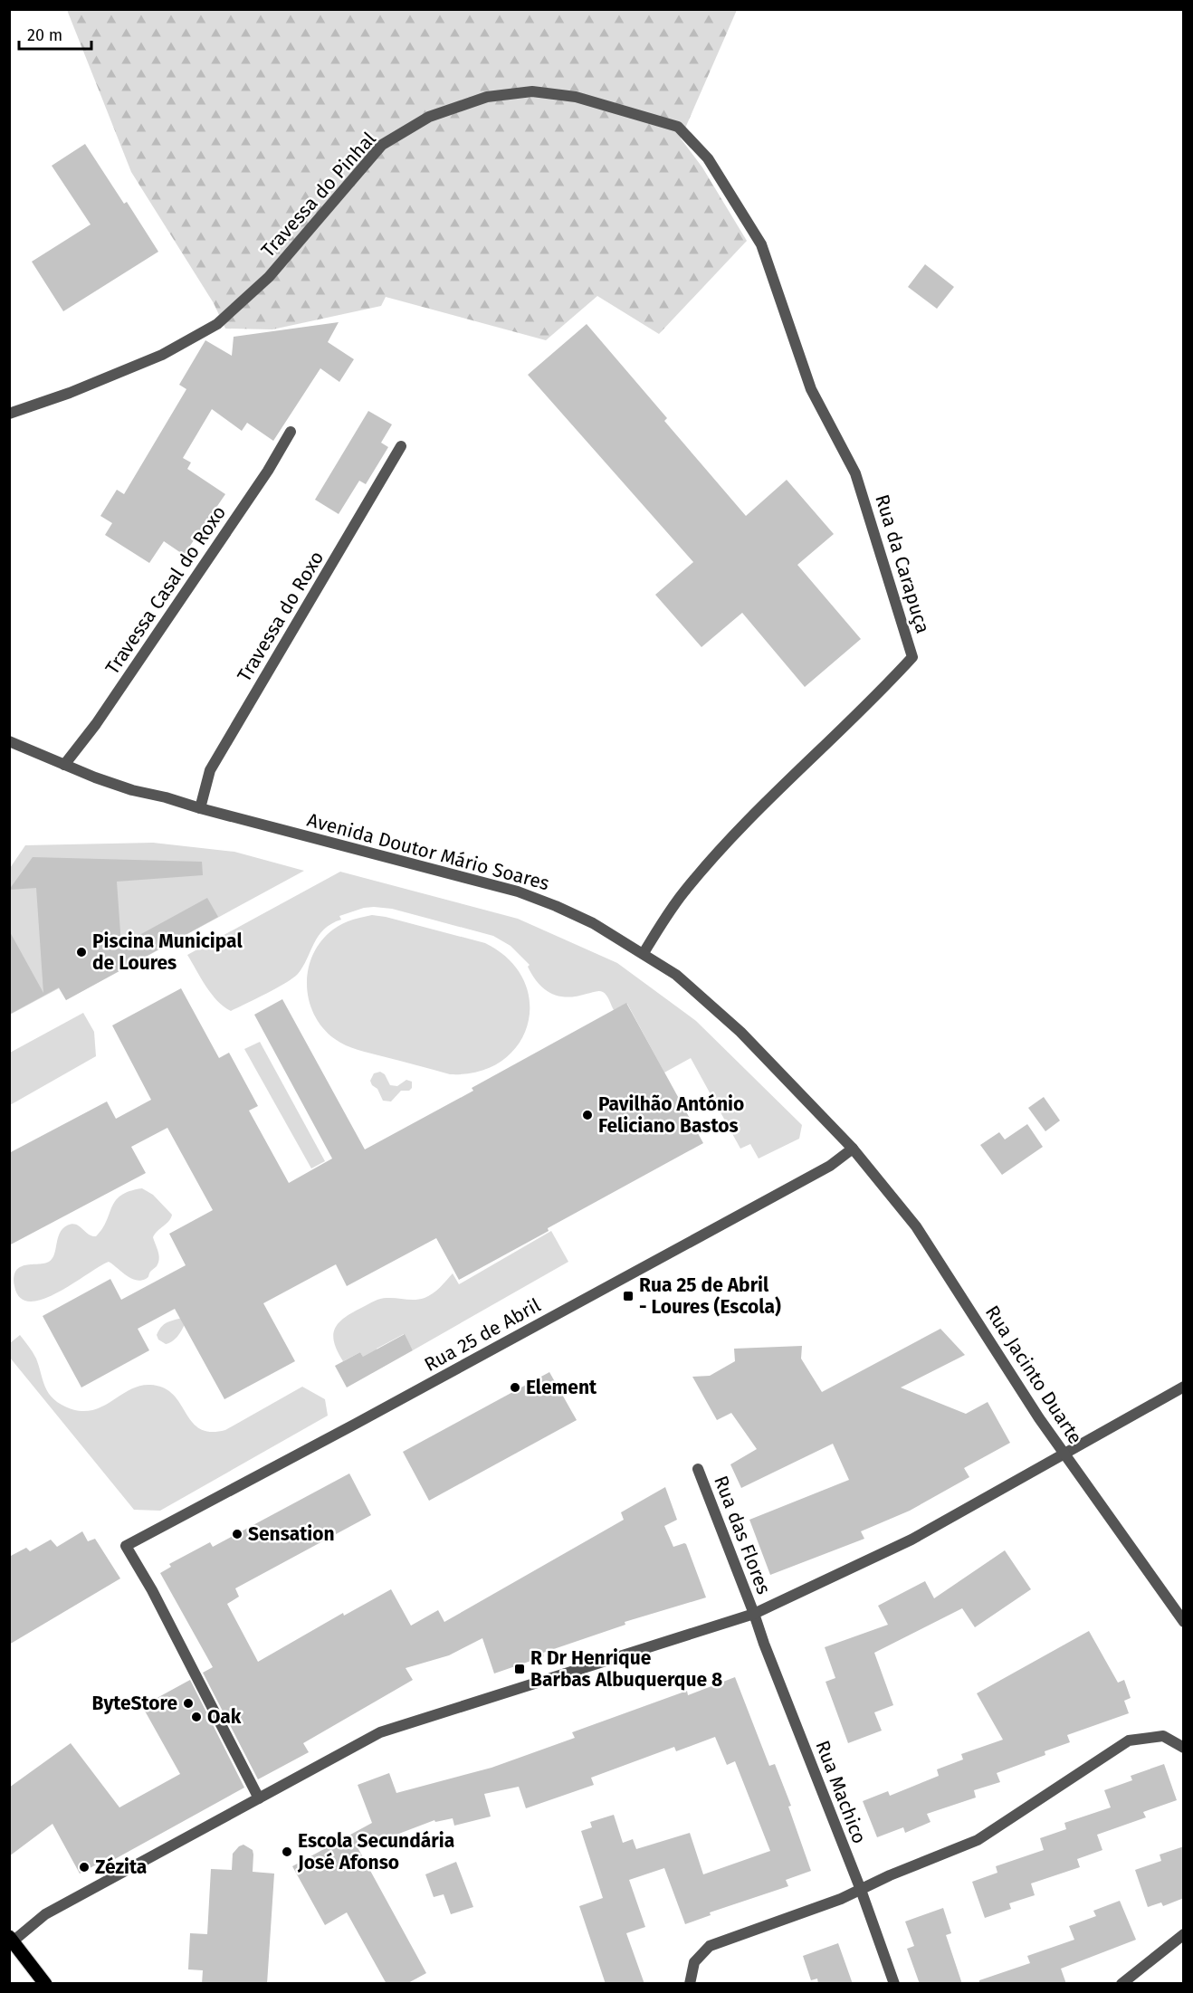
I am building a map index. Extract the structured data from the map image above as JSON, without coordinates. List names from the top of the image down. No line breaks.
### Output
{"streets":{"street":["Travessa do Pinhal","Rua da Carapuça","Travessa Casal do Roxo","Travessa do Roxo","Avenida Doutor Mário Soares","Rua 25 de Abril","Rua Jacinto Duarte","Rua das Flores","Rua Machico"]},"crossings":[["Travessa do Pinhal","Rua da Carapuça"],["Rua da Carapuça","Avenida Doutor Mário Soares"],["Travessa Casal do Roxo","Avenida Doutor Mário Soares"],["Travessa do Roxo","Avenida Doutor Mário Soares"],["Avenida Doutor Mário Soares","Rua 25 de Abril"],["Avenida Doutor Mário Soares","Rua Jacinto Duarte"],["Rua 25 de Abril","Rua Jacinto Duarte"],["Rua das Flores","Rua Machico"]],"places":{"other":["Piscina Municipal de Loures","Pavilhão António Feliciano Bastos","Element","Sensation","ByteStore","Oak","Escola Secundária José Afonso","Zézita"],"transit":["Rua 25 de Abril - Loures (Escola)","R Dr Henrique Barbas Albuquerque 8"]},"scale_bar":"20 m"}
